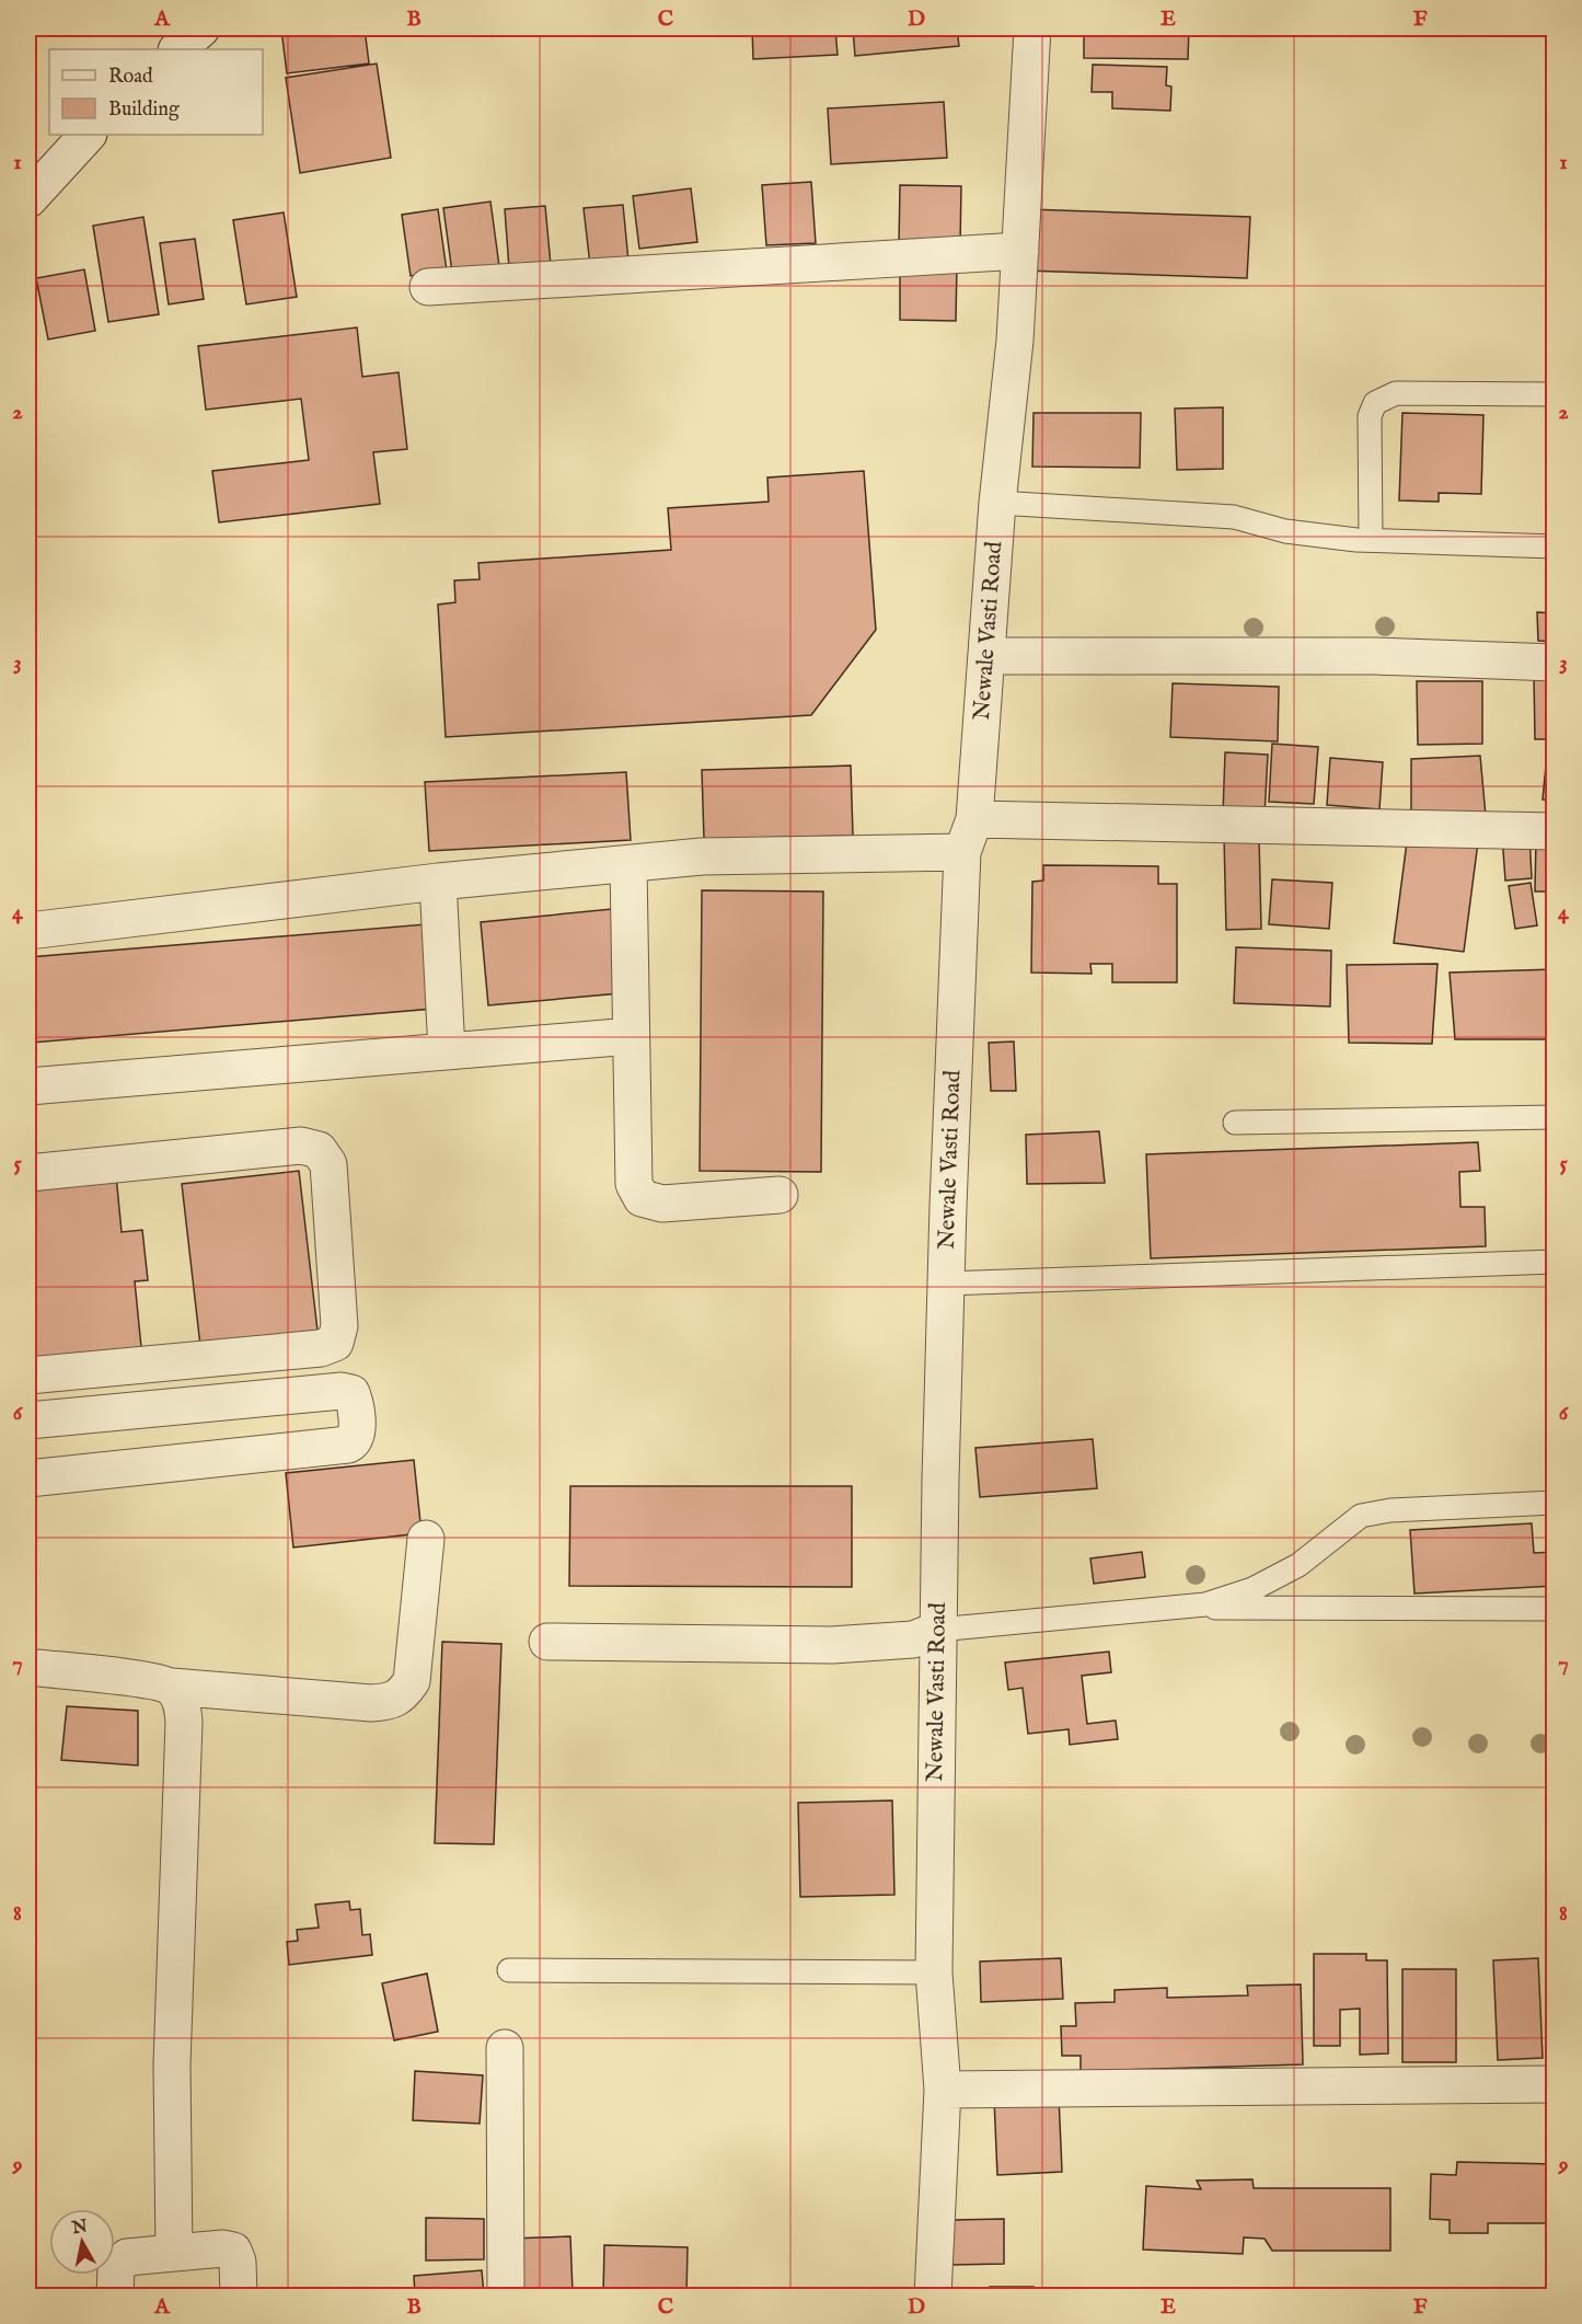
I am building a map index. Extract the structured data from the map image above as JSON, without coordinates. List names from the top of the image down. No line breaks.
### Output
{"streets":{"street":["Newale Vasti Road"]},"legend":["Road","Building"],"north":"top","grid":{"columns":["A","B","C","D","E","F"],"rows":["1","2","3","4","5","6","7","8","9"]}}
